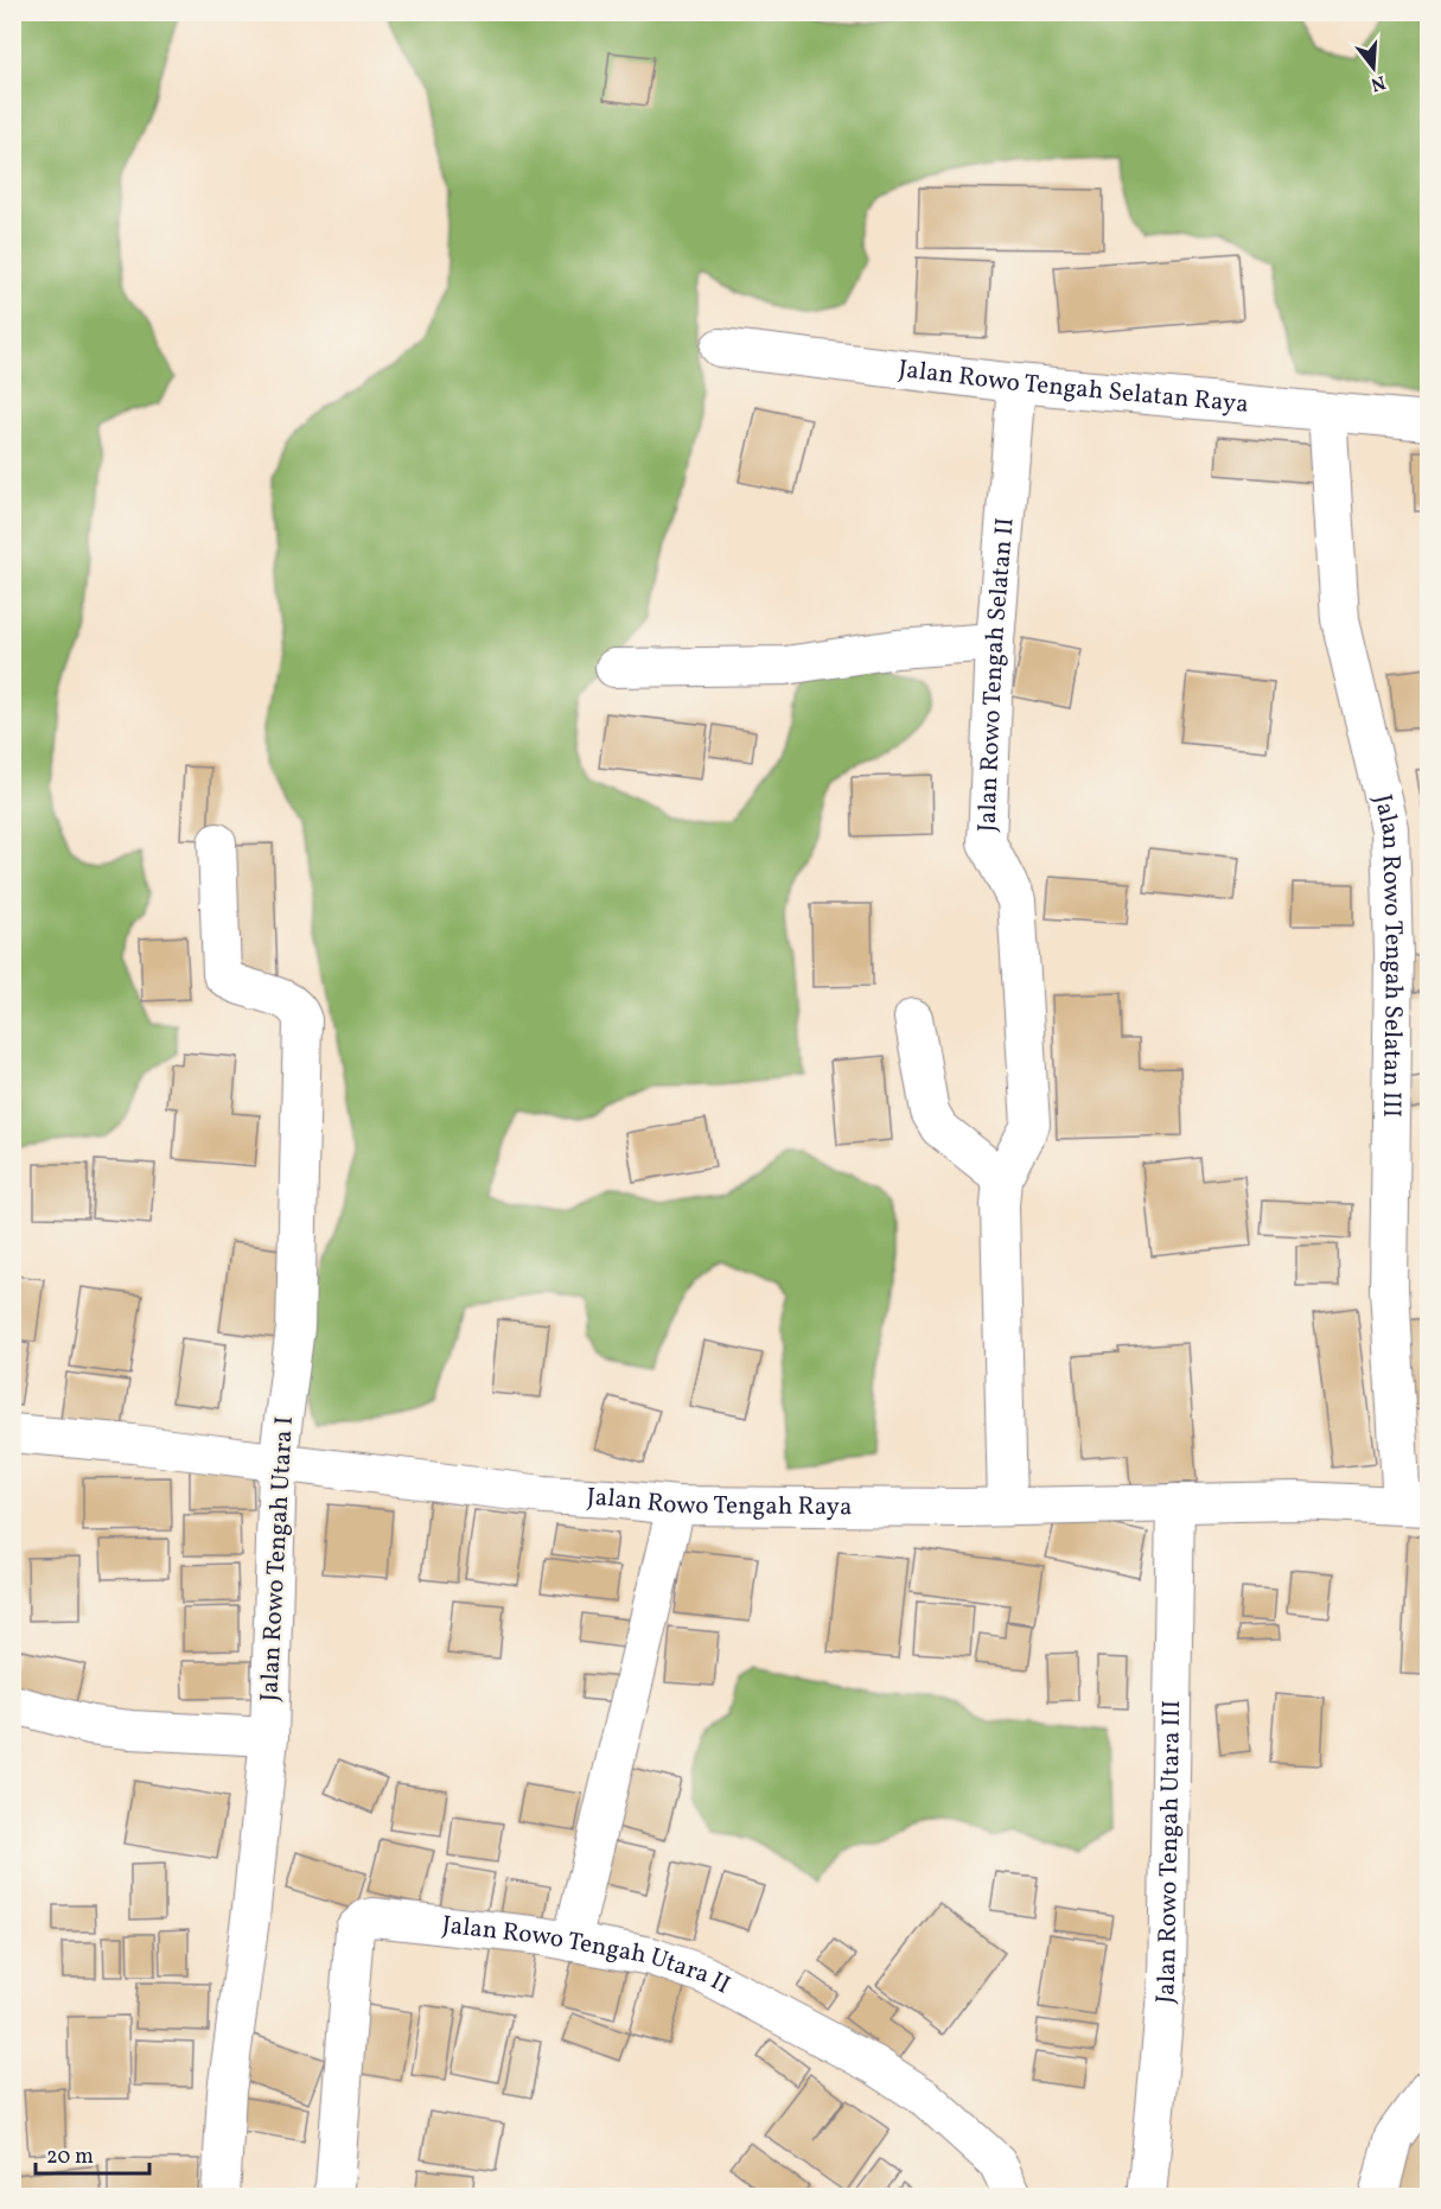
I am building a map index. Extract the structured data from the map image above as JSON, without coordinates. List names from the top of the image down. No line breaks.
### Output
{"streets":{"street":["Jalan Rowo Tengah Selatan Raya","Jalan Rowo Tengah Selatan II","Jalan Rowo Tengah Selatan III","Jalan Rowo Tengah Raya","Jalan Rowo Tengah Utara I","Jalan Rowo Tengah Utara III","Jalan Rowo Tengah Utara II"]},"crossings":[["Jalan Rowo Tengah Selatan Raya","Jalan Rowo Tengah Selatan II"],["Jalan Rowo Tengah Selatan Raya","Jalan Rowo Tengah Selatan III"],["Jalan Rowo Tengah Selatan II","Jalan Rowo Tengah Raya"],["Jalan Rowo Tengah Selatan III","Jalan Rowo Tengah Raya"],["Jalan Rowo Tengah Raya","Jalan Rowo Tengah Utara I"],["Jalan Rowo Tengah Raya","Jalan Rowo Tengah Utara III"]],"scale_bar":"20 m","north":"bottom"}
